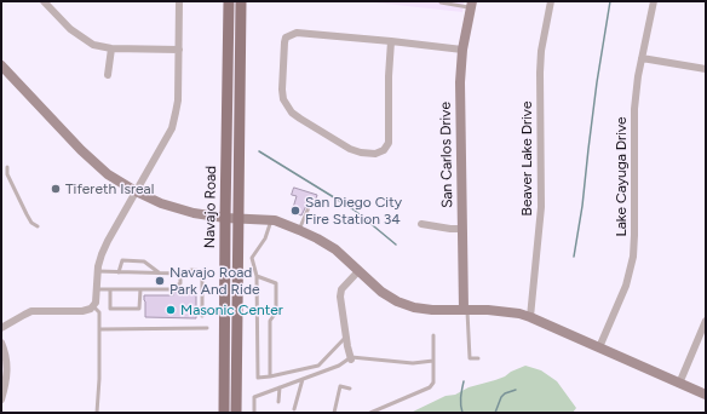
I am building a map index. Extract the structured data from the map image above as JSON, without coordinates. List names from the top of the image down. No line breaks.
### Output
{"streets":{"main road":["Navajo Road"],"street":["San Carlos Drive","Beaver Lake Drive","Lake Cayuga Drive"]},"places":["Tifereth Isreal","San Diego City Fire Station 34","Navajo Road Park And Ride","Masonic Center"]}
